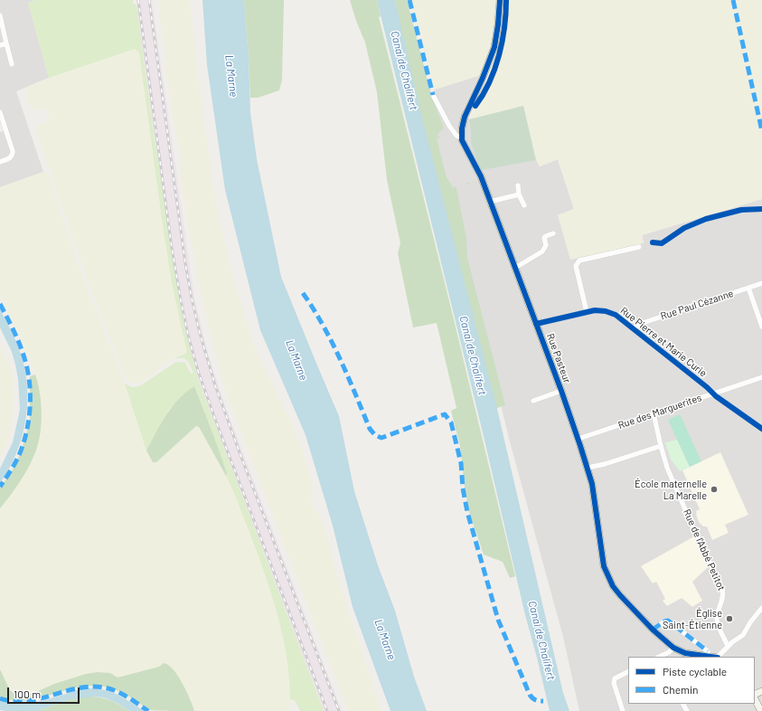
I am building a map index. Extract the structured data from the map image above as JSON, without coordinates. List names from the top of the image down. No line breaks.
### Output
{"streets":{"street":["Rue Paul Cézanne","Rue Pierre et Marie Curie","Rue Pasteur","Rue des Marguerites","Rue de l'Abbé Petitot"]},"crossings":[["Rue Paul Cézanne","Rue Pierre et Marie Curie"],["Rue Pierre et Marie Curie","Rue Pasteur"],["Rue Pierre et Marie Curie","Rue des Marguerites"],["Rue Pasteur","Rue des Marguerites"],["Rue des Marguerites","Rue de l'Abbé Petitot"]],"water":["Canal de Chalifert","La Marne"],"places":["École maternelle La Marelle","Église Saint-Étienne"],"legend":["Piste cyclable","Chemin"],"scale_bar":"100 m"}
